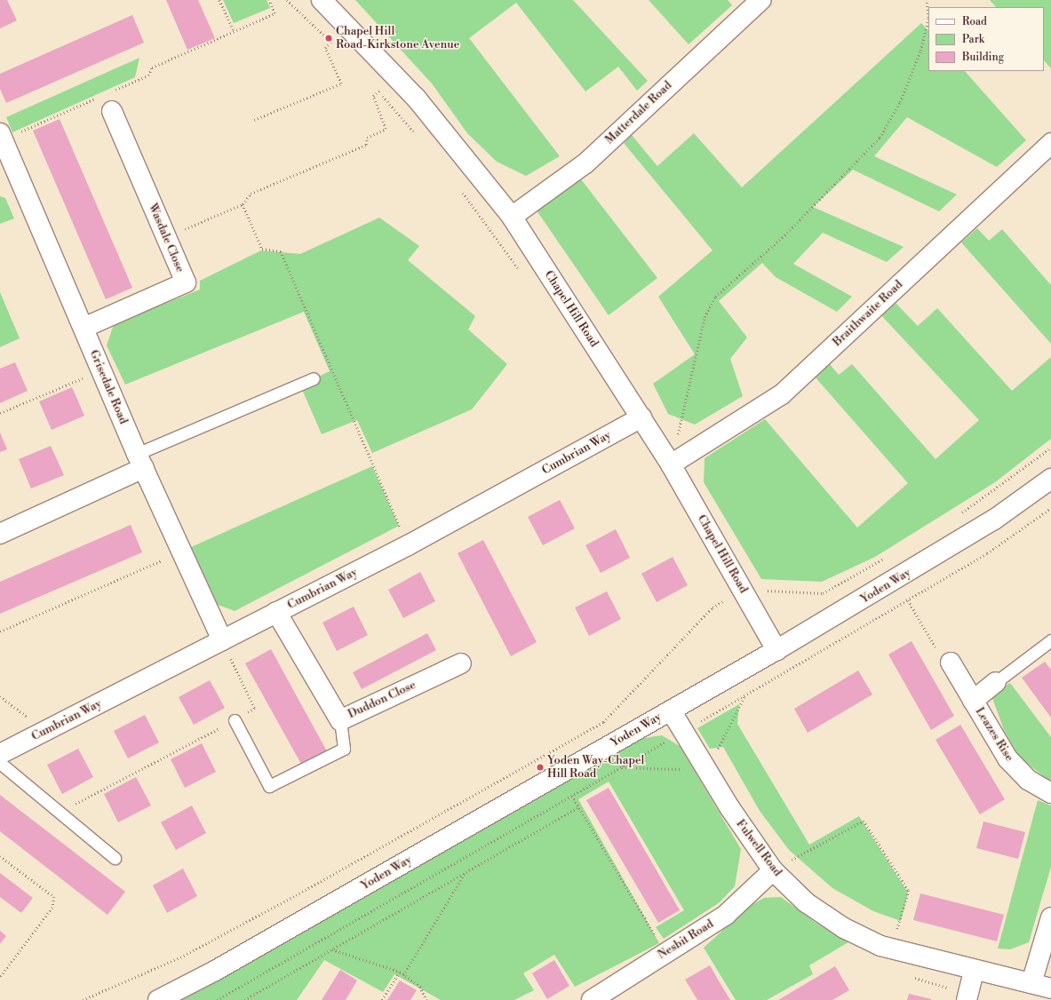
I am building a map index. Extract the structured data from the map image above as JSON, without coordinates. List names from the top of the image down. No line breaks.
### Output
{"streets":{"street":["Matterdale Road","Wasdale Close","Chapel Hill Road","Braithwaite Road","Grisedale Road","Cumbrian Way","Yoden Way","Duddon Close","Leazes Rise","Fulwell Road","Nesbit Road"]},"crossings":[["Matterdale Road","Chapel Hill Road"],["Wasdale Close","Grisedale Road"],["Chapel Hill Road","Braithwaite Road"],["Chapel Hill Road","Cumbrian Way"],["Chapel Hill Road","Yoden Way"],["Grisedale Road","Cumbrian Way"],["Cumbrian Way","Duddon Close"],["Yoden Way","Fulwell Road"],["Fulwell Road","Nesbit Road"]],"places":["Chapel Hill Road-Kirkstone Avenue","Yoden Way-Chapel Hill Road"],"legend":["Road","Park","Building"]}
